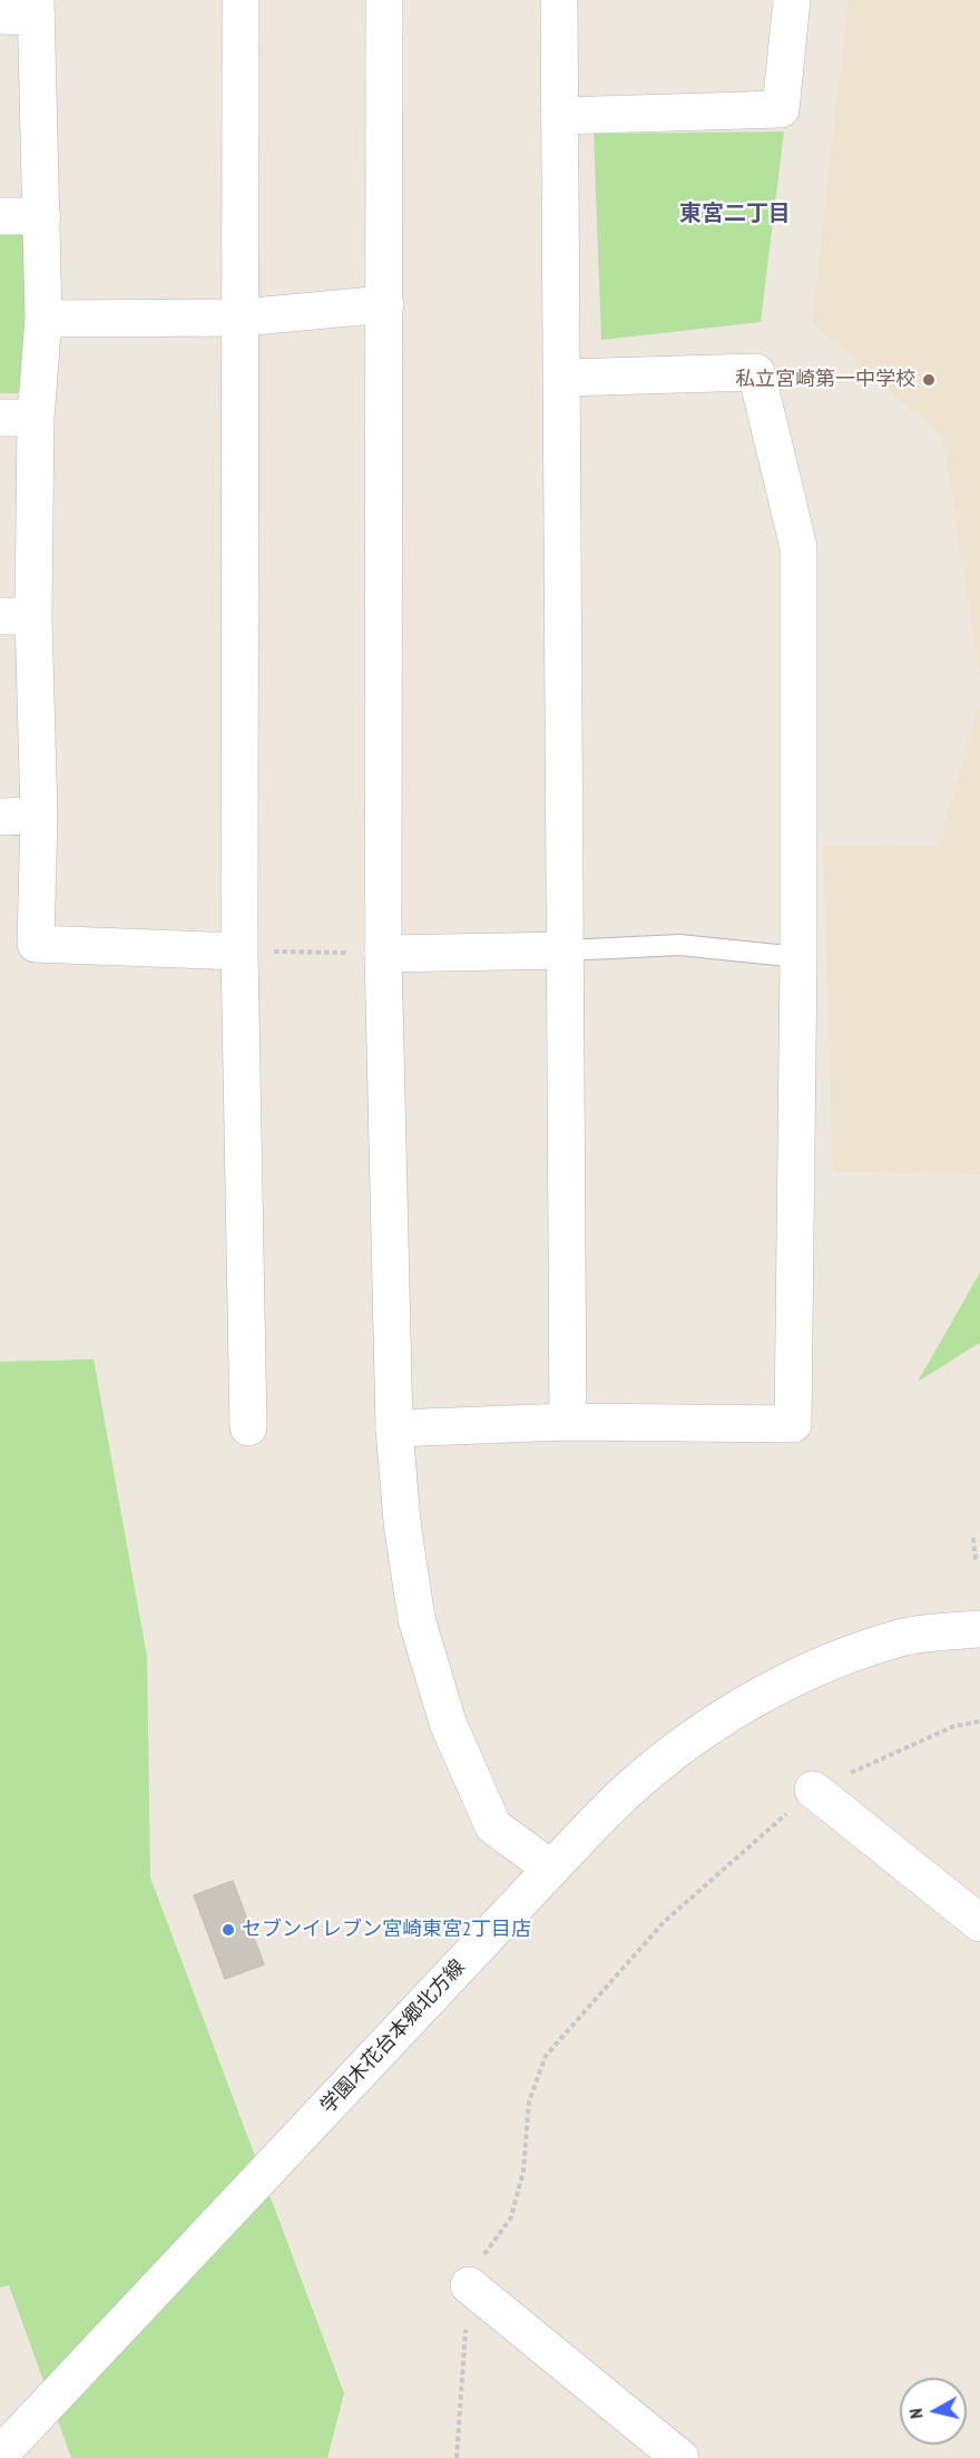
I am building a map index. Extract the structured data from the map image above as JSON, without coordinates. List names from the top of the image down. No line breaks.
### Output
{"streets":{"street":["学園木花台本郷北方線"]},"districts":["東宮二丁目"],"places":["私立宮崎第一中学校","セブンイレブン宮崎東宮2丁目店"],"north":"left"}
